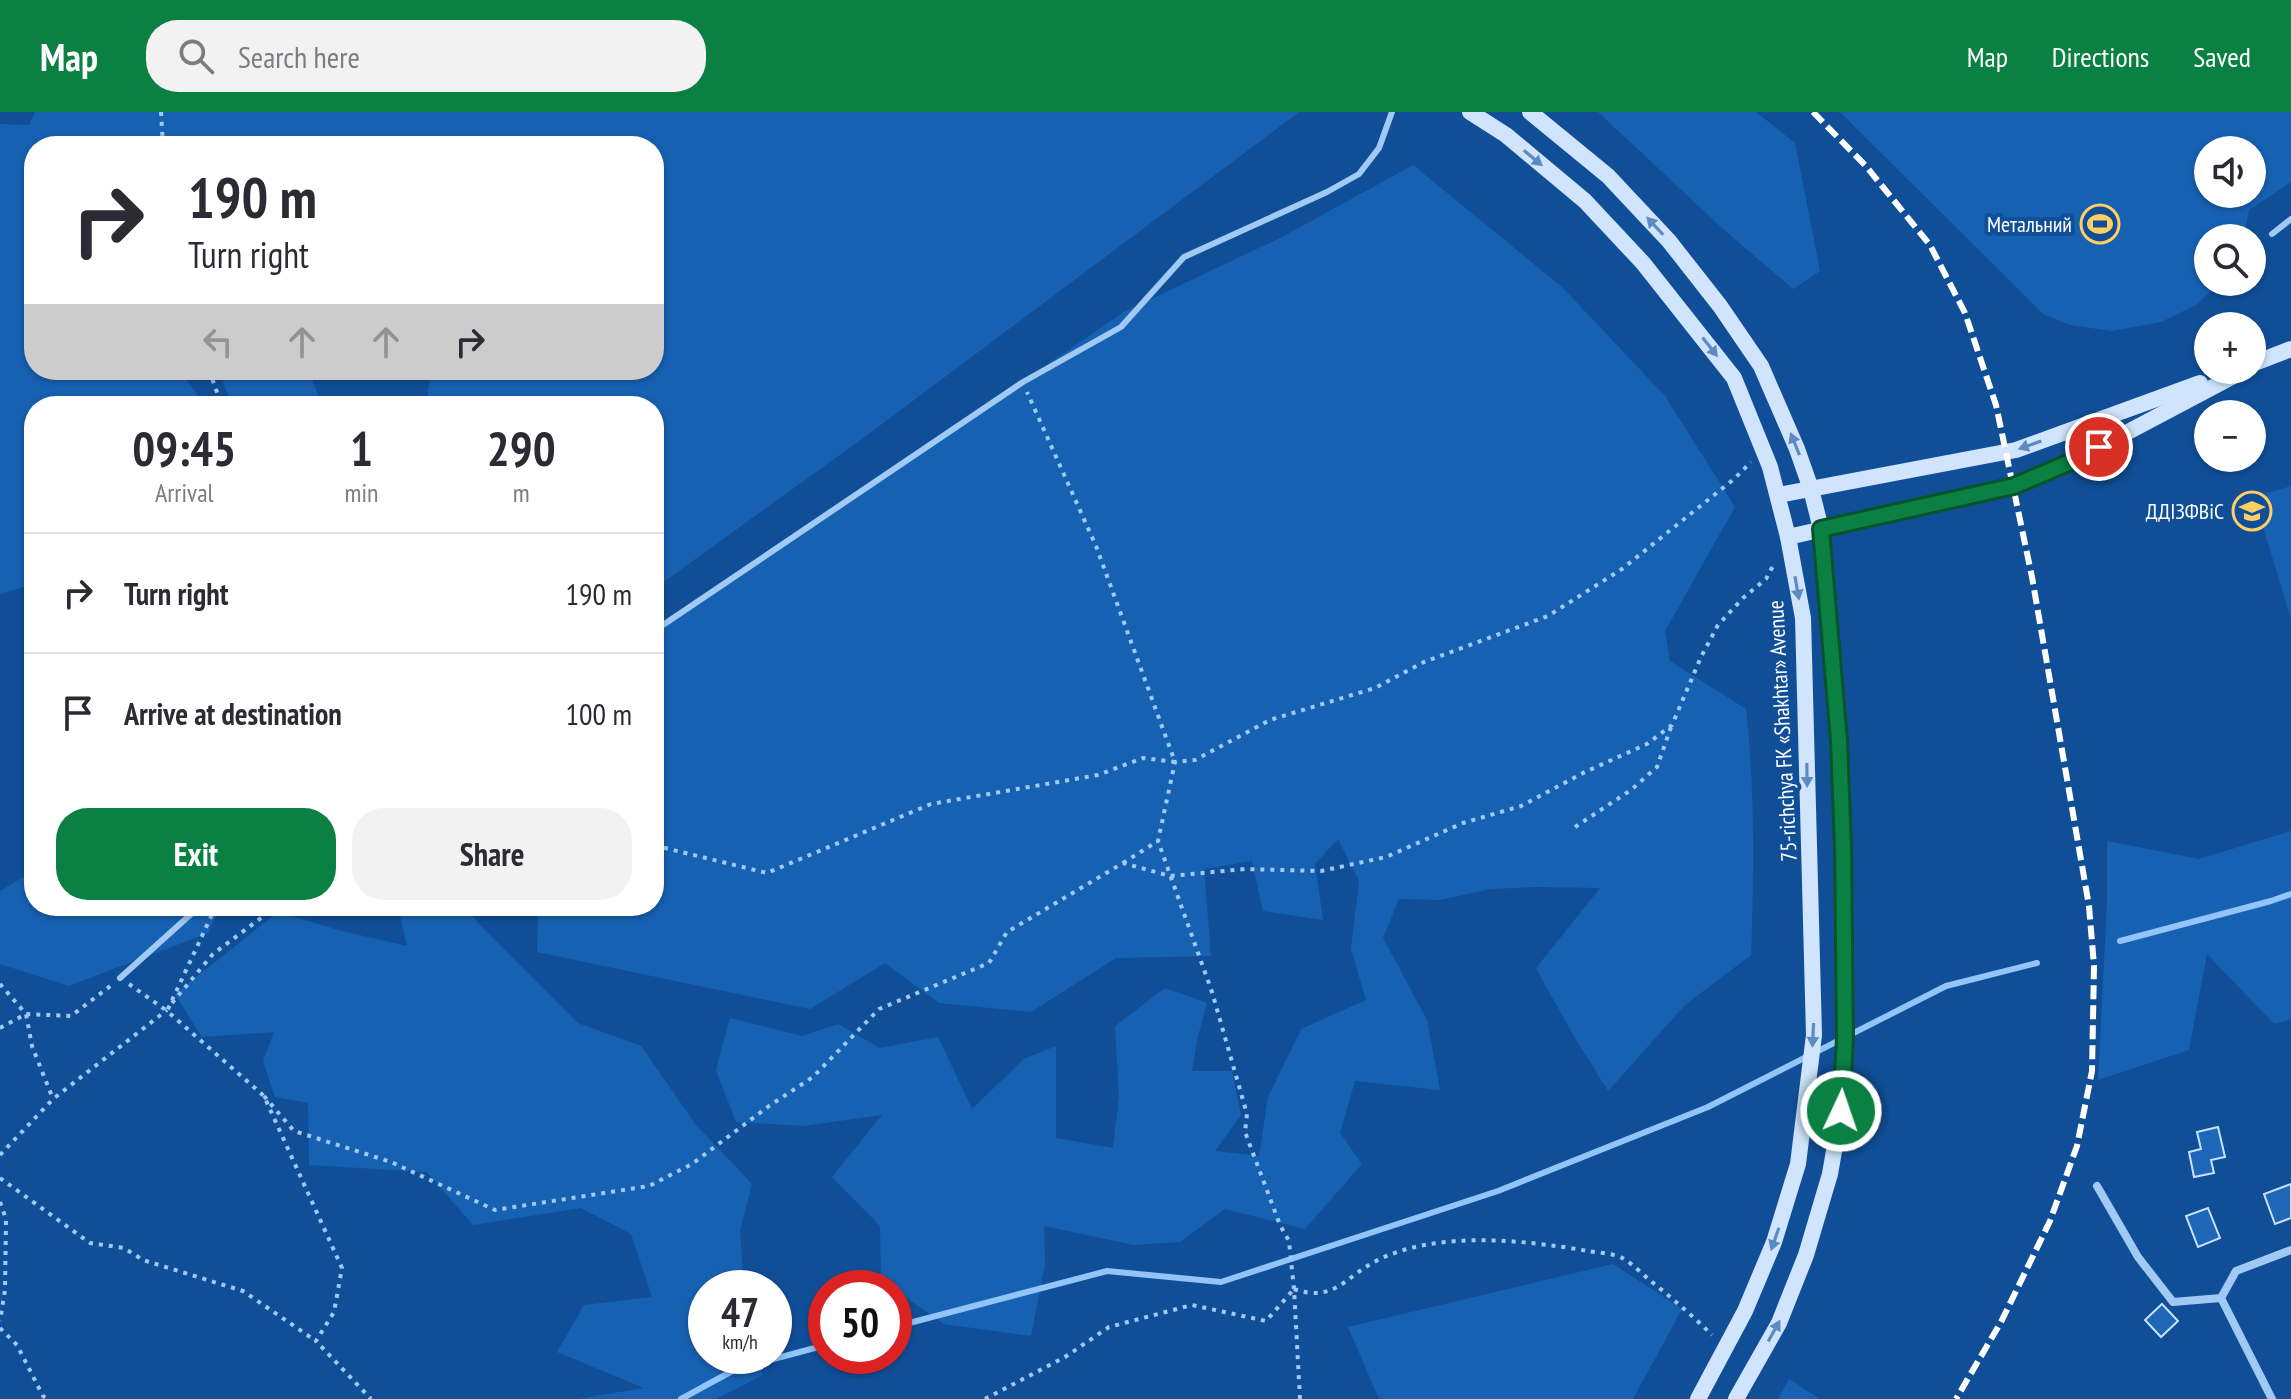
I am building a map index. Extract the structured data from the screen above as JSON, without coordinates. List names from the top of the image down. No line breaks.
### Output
{"streets":{"main road":["75-richchya FK «Shakhtar» Avenue"]},"places":{"sports":["Метальний"],"school or university":["ДДІЗФВіС"]},"page":{"header":"Map","search":"Search here","nav":["Map","Directions","Saved"],"map_buttons":["+","−"],"turn":["190 m","Turn right"],"eta":["09:45","Arrival","1","min","290","m"],"list":[{"name":"Turn right","value":"190 m"},{"name":"Arrive at destination","value":"100 m"}],"buttons":["Exit","Share"],"speed":"47 km/h","limit":"50"}}
